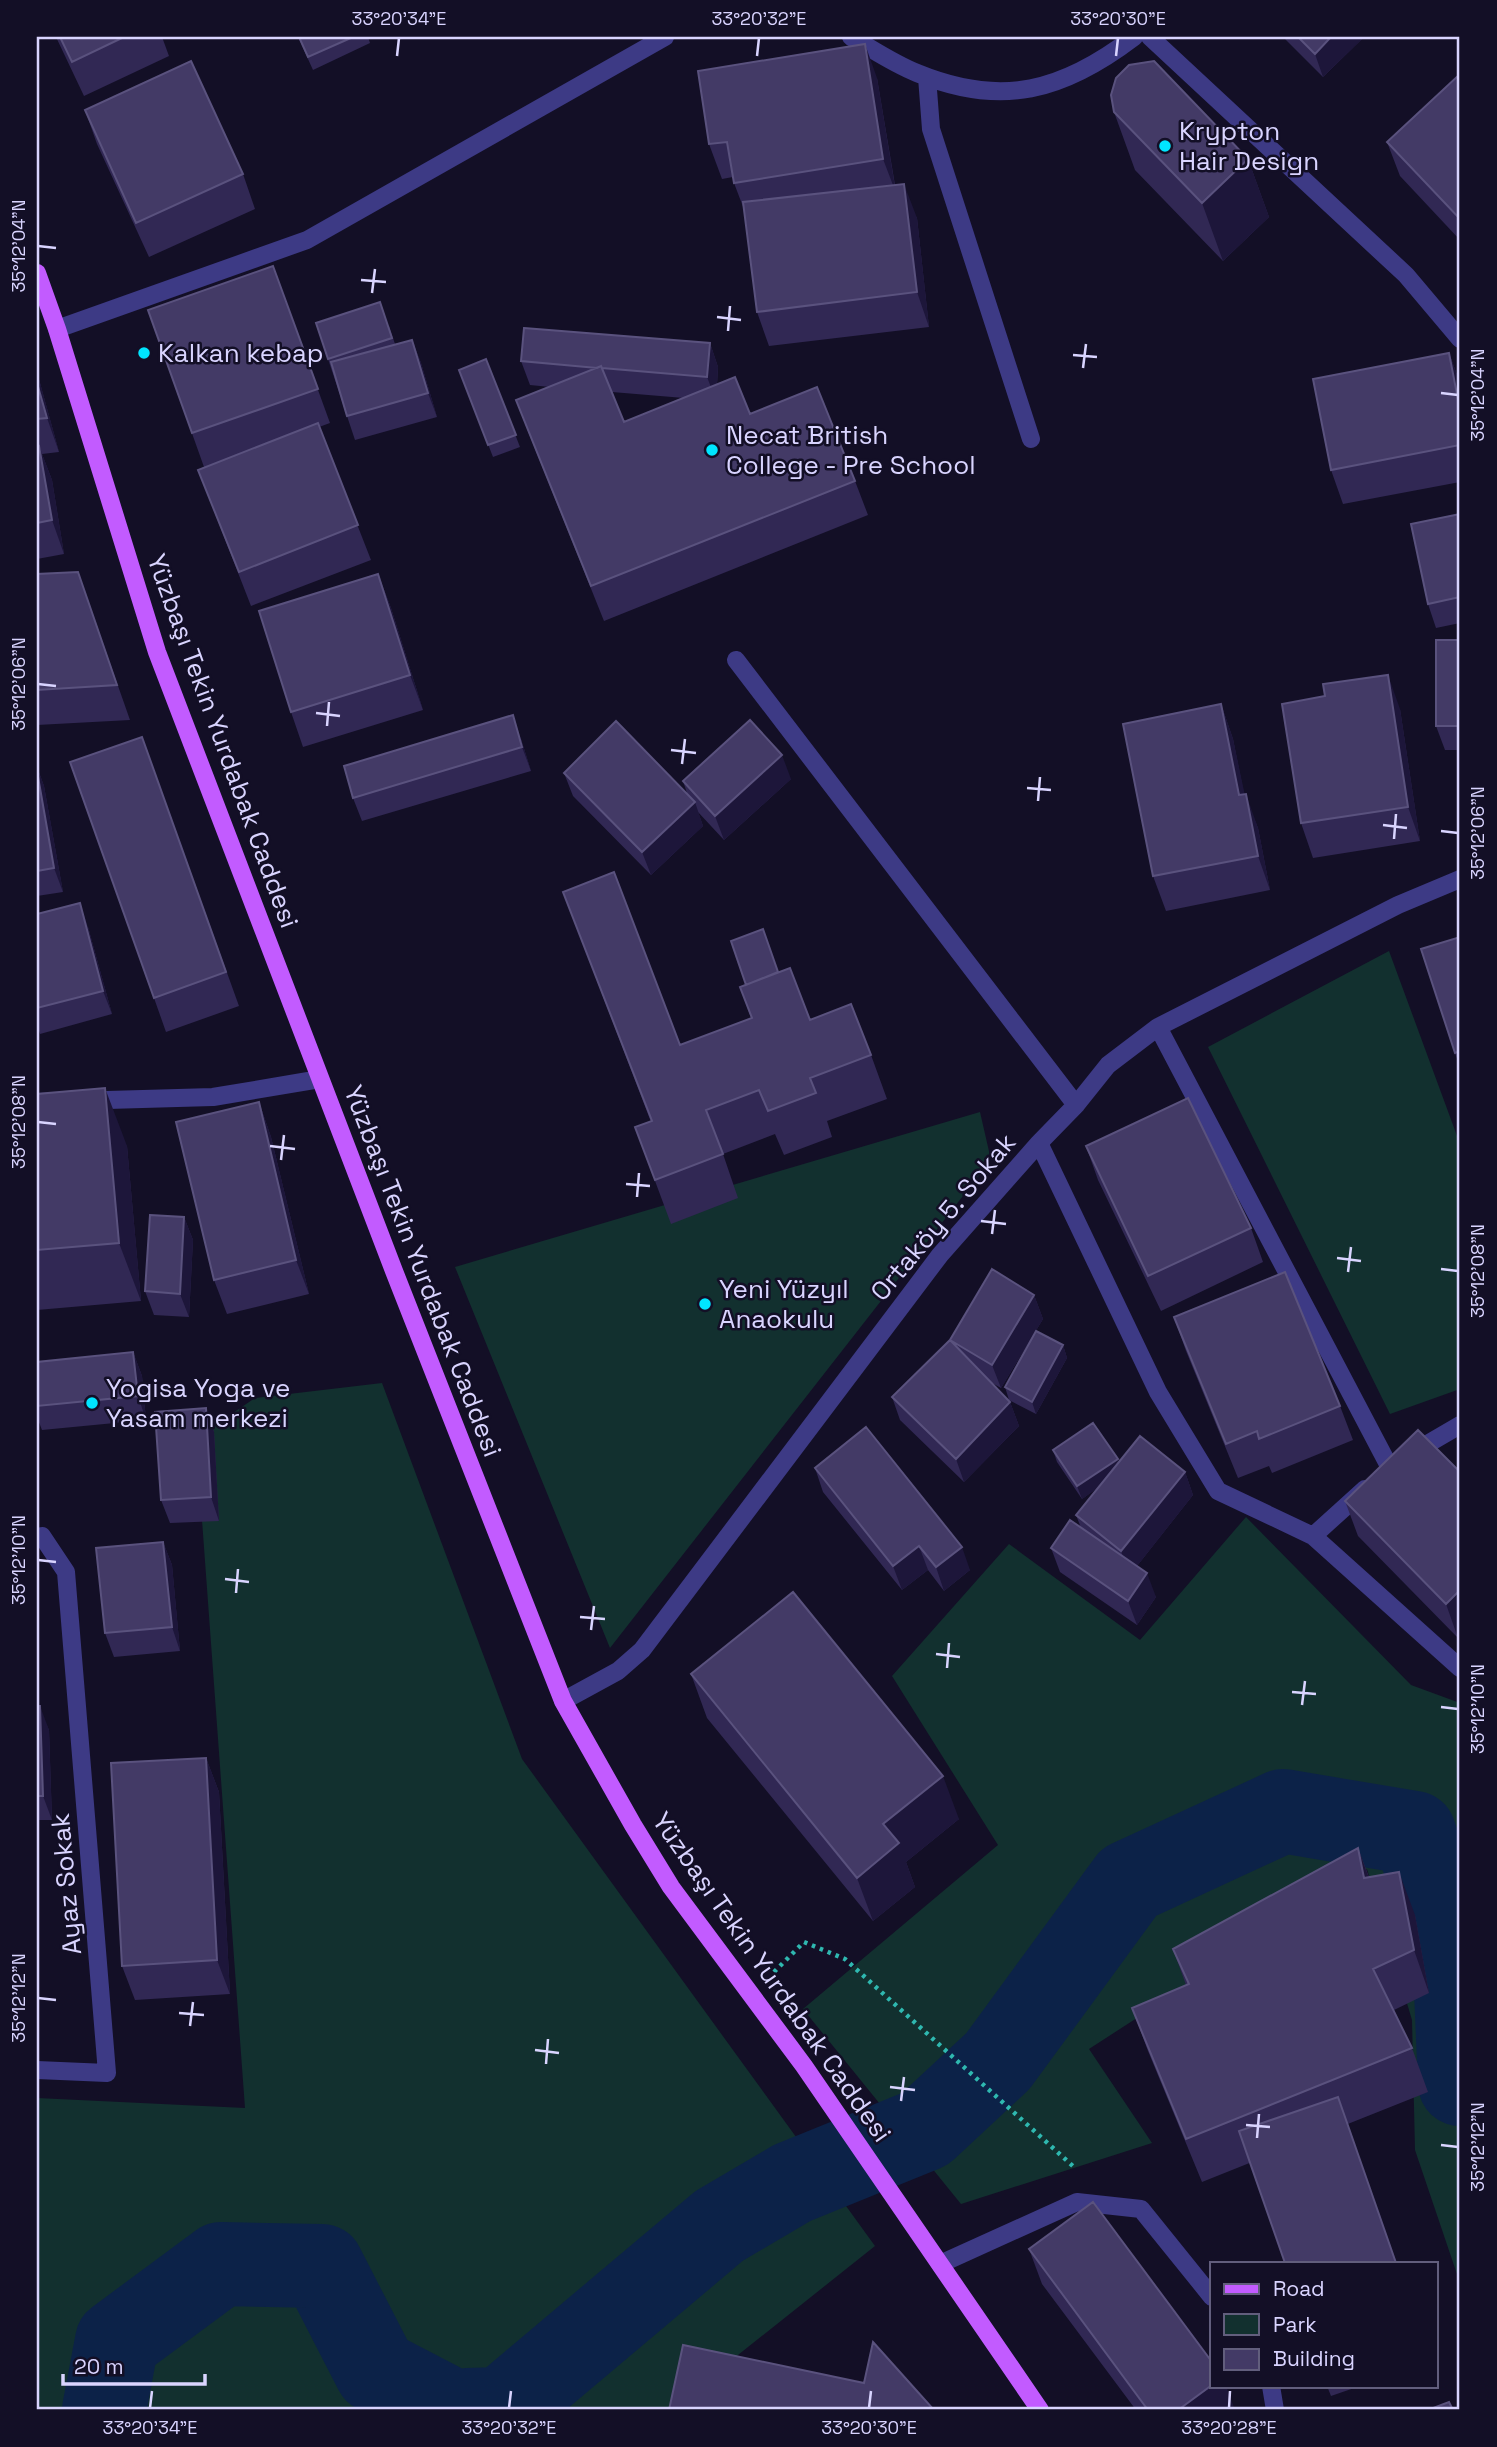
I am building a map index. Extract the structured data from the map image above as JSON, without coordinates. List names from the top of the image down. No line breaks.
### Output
{"streets":{"main road":["Yüzbaşı Tekin Yurdabak Caddesi"],"street":["Ortaköy 5. Sokak","Ayaz Sokak"]},"crossings":[["Yüzbaşı Tekin Yurdabak Caddesi","Ortaköy 5. Sokak"]],"places":["Krypton Hair Design","Kalkan kebap","Necat British College - Pre School","Yeni Yüzyıl Anaokulu","Yogisa Yoga ve Yasam merkezi"],"legend":["Road","Park","Building"],"scale_bar":"20 m","coordinates":["33°20'34\"E","33°20'32\"E","33°20'30\"E","35°12'04\"N","35°12'06\"N","35°12'08\"N","35°12'10\"N","35°12'12\"N","33°20'28\"E"]}
